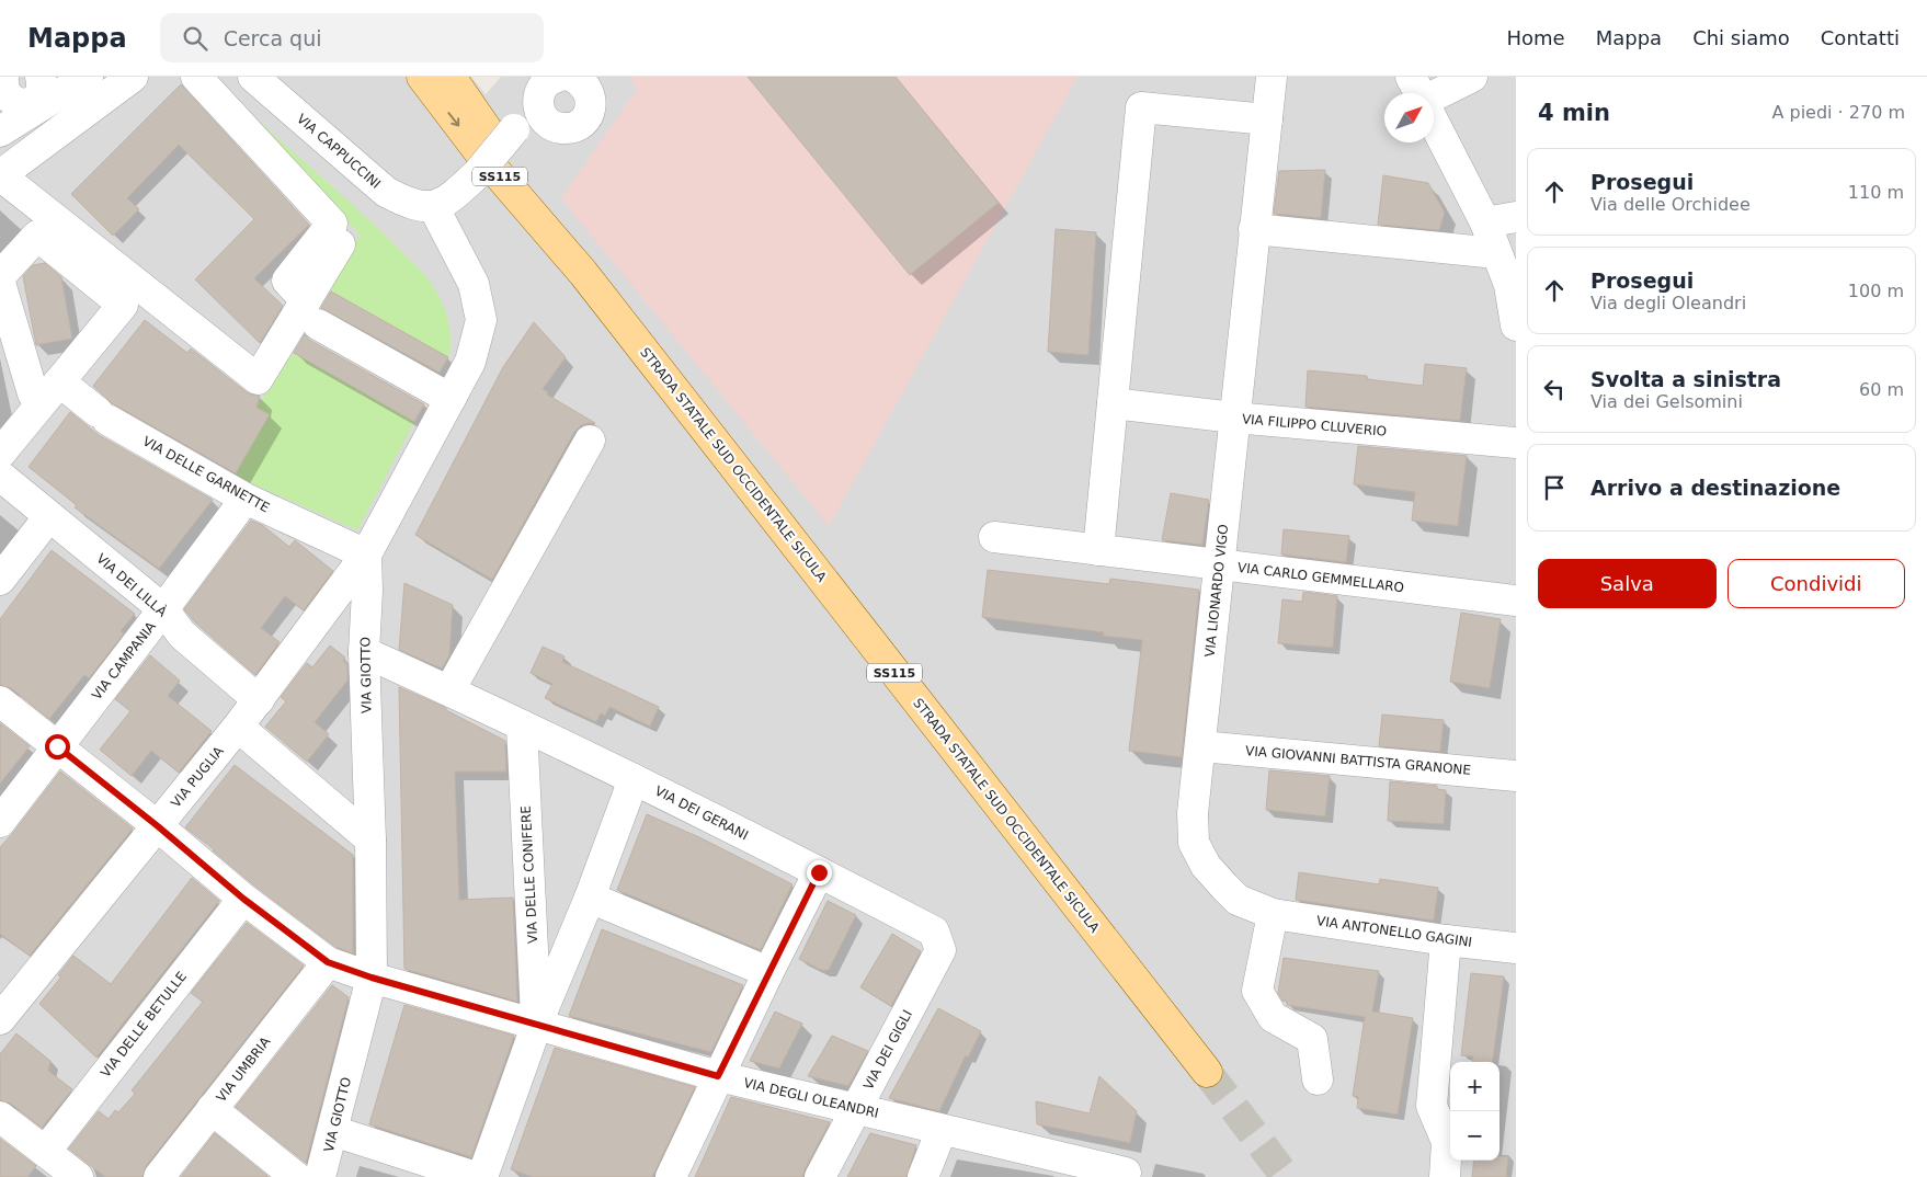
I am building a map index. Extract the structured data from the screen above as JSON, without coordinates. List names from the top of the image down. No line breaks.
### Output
{"streets":{"main road":["SS115","STRADA STATALE SUD OCCIDENTALE SICULA"],"street":["VIA CAPPUCCINI","VIA FILIPPO CLUVERIO","VIA DELLE GARNETTE","VIA CARLO GEMMELLARO","VIA DEI LILLÀ","VIA LIONARDO VIGO","VIA CAMPANIA","VIA GIOTTO","VIA GIOVANNI BATTISTA GRANONE","VIA PUGLIA","VIA DEI GERANI","VIA DELLE CONIFERE","VIA ANTONELLO GAGINI","VIA DELLE BETULLE","VIA DEI GIGLI","VIA UMBRIA","VIA DEGLI OLEANDRI"]},"crossings":[["VIA CAPPUCCINI","VIA GIOTTO"],["VIA FILIPPO CLUVERIO","VIA LIONARDO VIGO"],["VIA DELLE GARNETTE","VIA CAMPANIA"],["VIA DELLE GARNETTE","VIA GIOTTO"],["VIA DELLE GARNETTE","VIA PUGLIA"],["VIA CARLO GEMMELLARO","VIA LIONARDO VIGO"],["VIA DEI LILLÀ","VIA CAMPANIA"],["VIA DEI LILLÀ","VIA PUGLIA"],["VIA LIONARDO VIGO","VIA GIOVANNI BATTISTA GRANONE"],["VIA LIONARDO VIGO","VIA ANTONELLO GAGINI"],["VIA CAMPANIA","VIA DEGLI OLEANDRI"],["VIA GIOTTO","VIA PUGLIA"],["VIA GIOTTO","VIA DEI GERANI"],["VIA GIOTTO","VIA DEGLI OLEANDRI"],["VIA PUGLIA","VIA DEGLI OLEANDRI"],["VIA DEI GERANI","VIA DELLE CONIFERE"],["VIA DEI GERANI","VIA DEI GIGLI"],["VIA DELLE CONIFERE","VIA DEGLI OLEANDRI"],["VIA DELLE BETULLE","VIA DEGLI OLEANDRI"],["VIA DEI GIGLI","VIA DEGLI OLEANDRI"],["VIA UMBRIA","VIA DEGLI OLEANDRI"]],"north":"top right","page":{"header":"Mappa","search":"Cerca qui","nav":["Home","Mappa","Chi siamo","Contatti"],"heading":["4 min","A piedi · 270 m"],"list":[["Prosegui","Via delle Orchidee","110 m"],["Prosegui","Via degli Oleandri","100 m"],["Svolta a sinistra","Via dei Gelsomini","60 m"],"Arrivo a destinazione"],"buttons":["Salva","Condividi"],"map_buttons":["+","−"]}}
